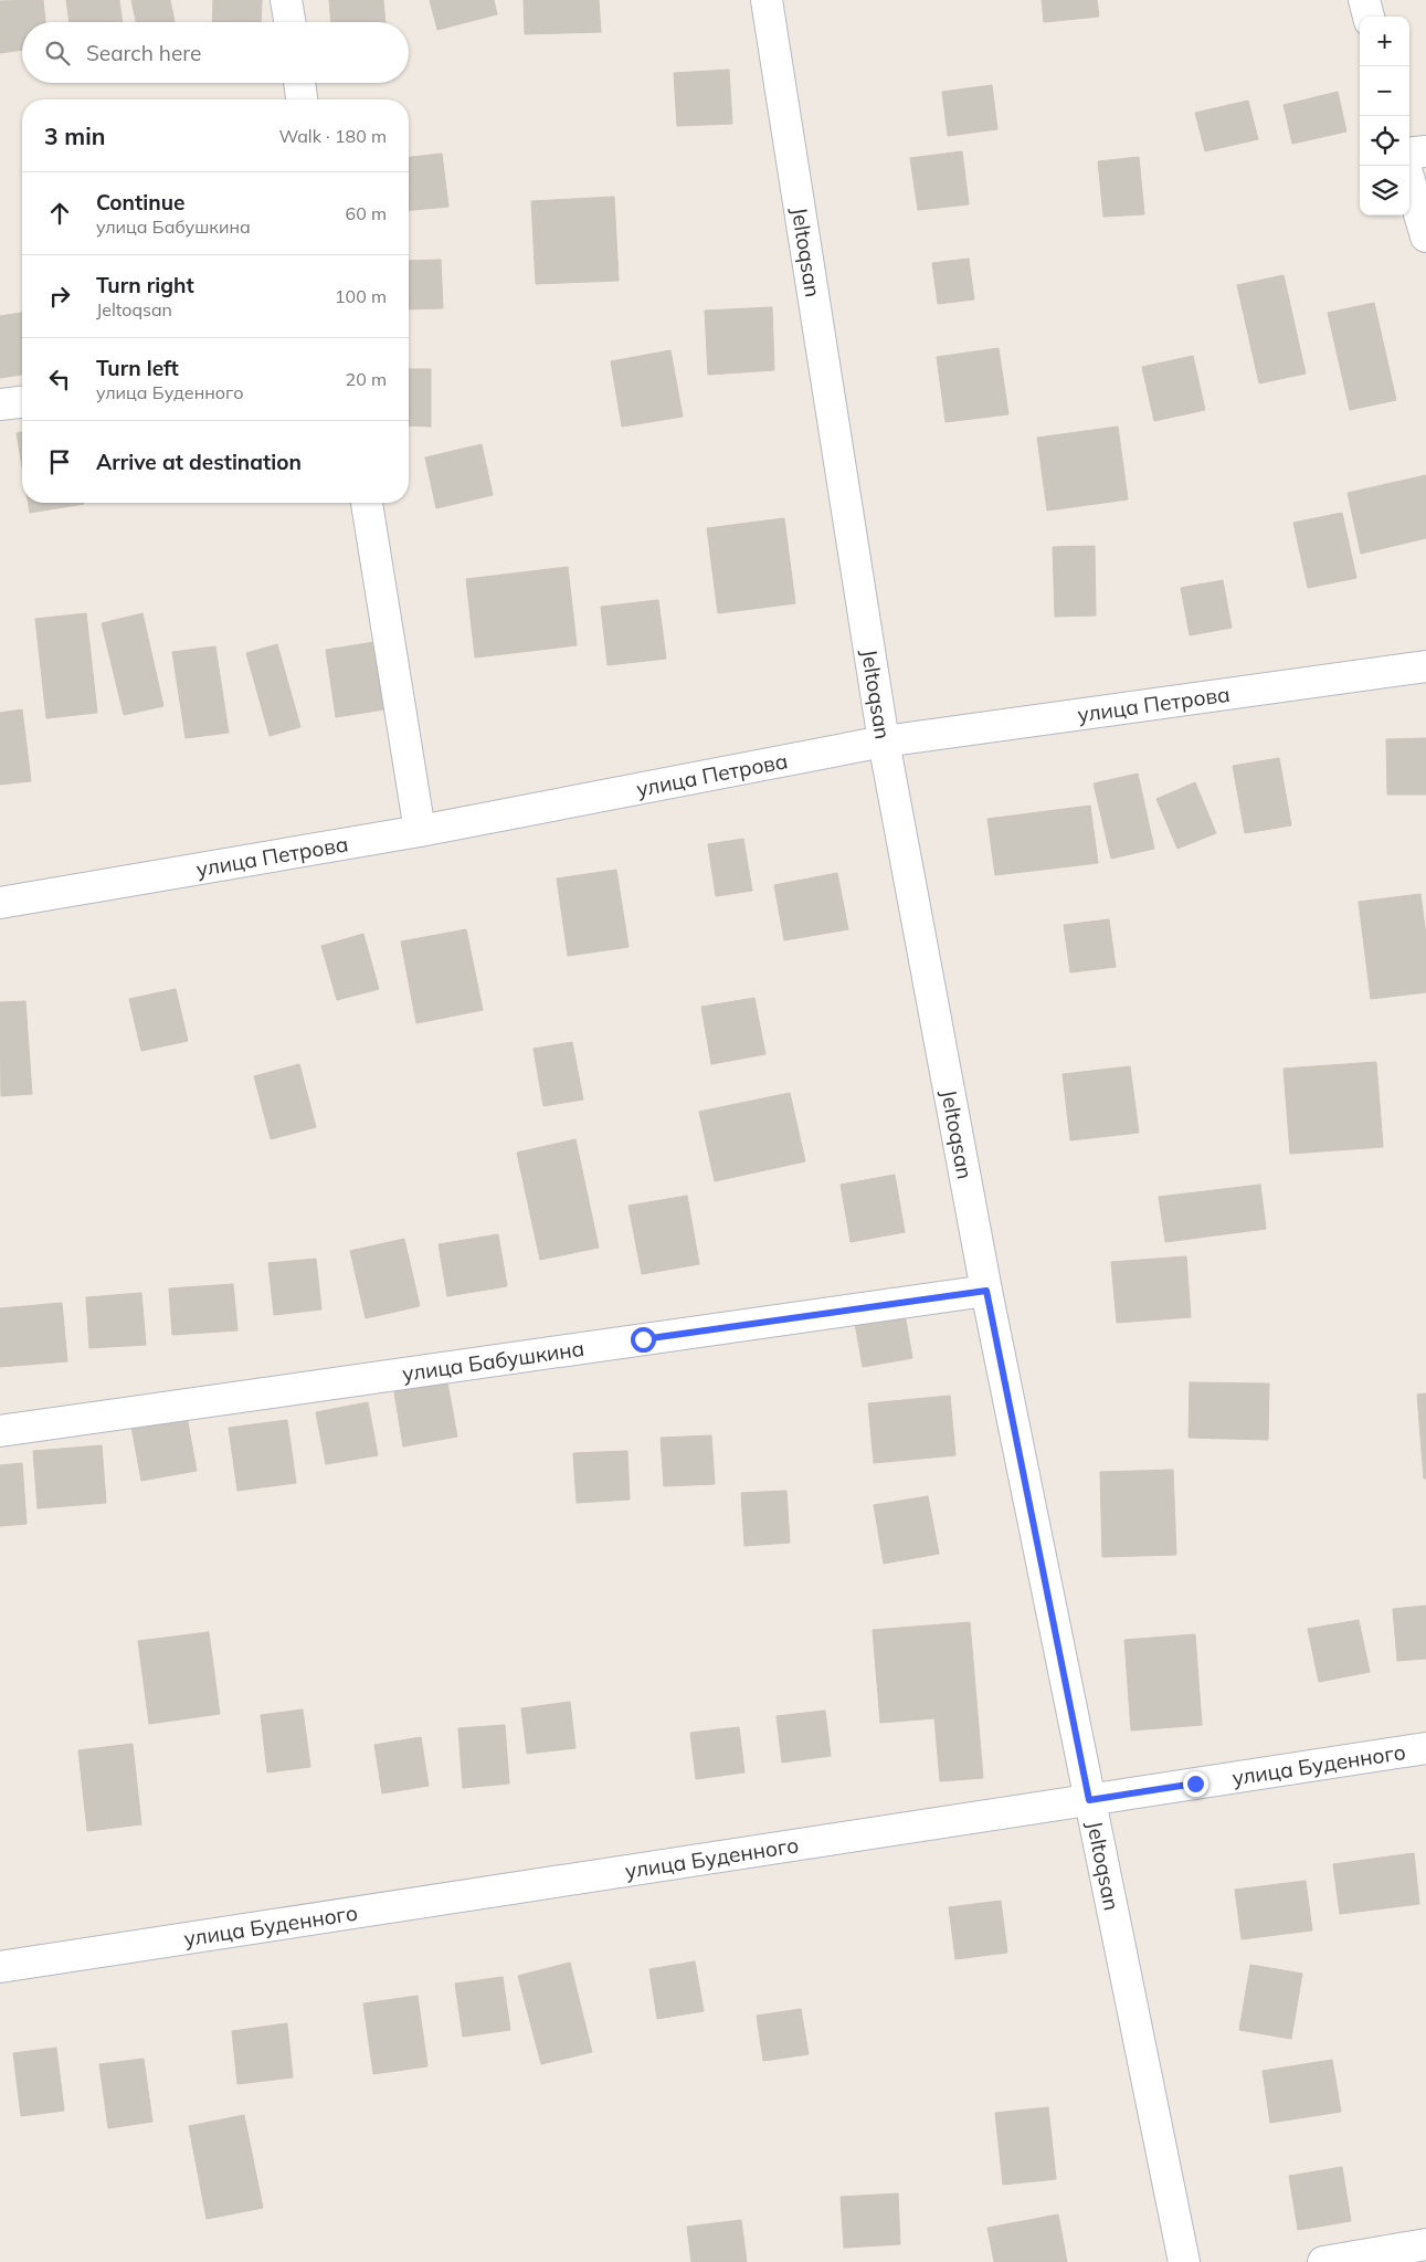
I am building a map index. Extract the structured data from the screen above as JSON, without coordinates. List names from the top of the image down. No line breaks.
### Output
{"streets":{"street":["Jeltoqsan","улица Петрова","улица Бабушкина","улица Буденного"]},"crossings":[["Jeltoqsan","улица Петрова"],["Jeltoqsan","улица Бабушкина"],["Jeltoqsan","улица Буденного"]],"page":{"map_buttons":["+","−"],"search":"Search here","heading":["3 min","Walk · 180 m"],"list":[["Continue","улица Бабушкина","60 m"],["Turn right","Jeltoqsan","100 m"],["Turn left","улица Буденного","20 m"],"Arrive at destination"]}}
